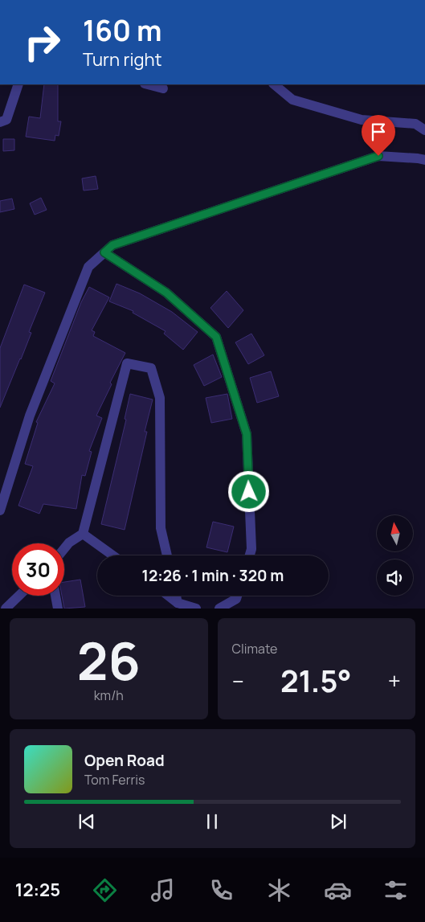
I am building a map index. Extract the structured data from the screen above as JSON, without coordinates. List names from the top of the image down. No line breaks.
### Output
{"north":"top","page":{"turn":["160 m","Turn right"],"limit":"30","trip":"12:26 · 1 min · 320 m","tile":[["26","km/h"],"Climate"],"heat":["−","21.5°","+"],"song":["Open Road","Tom Ferris"],"tabs":"12:25"}}
